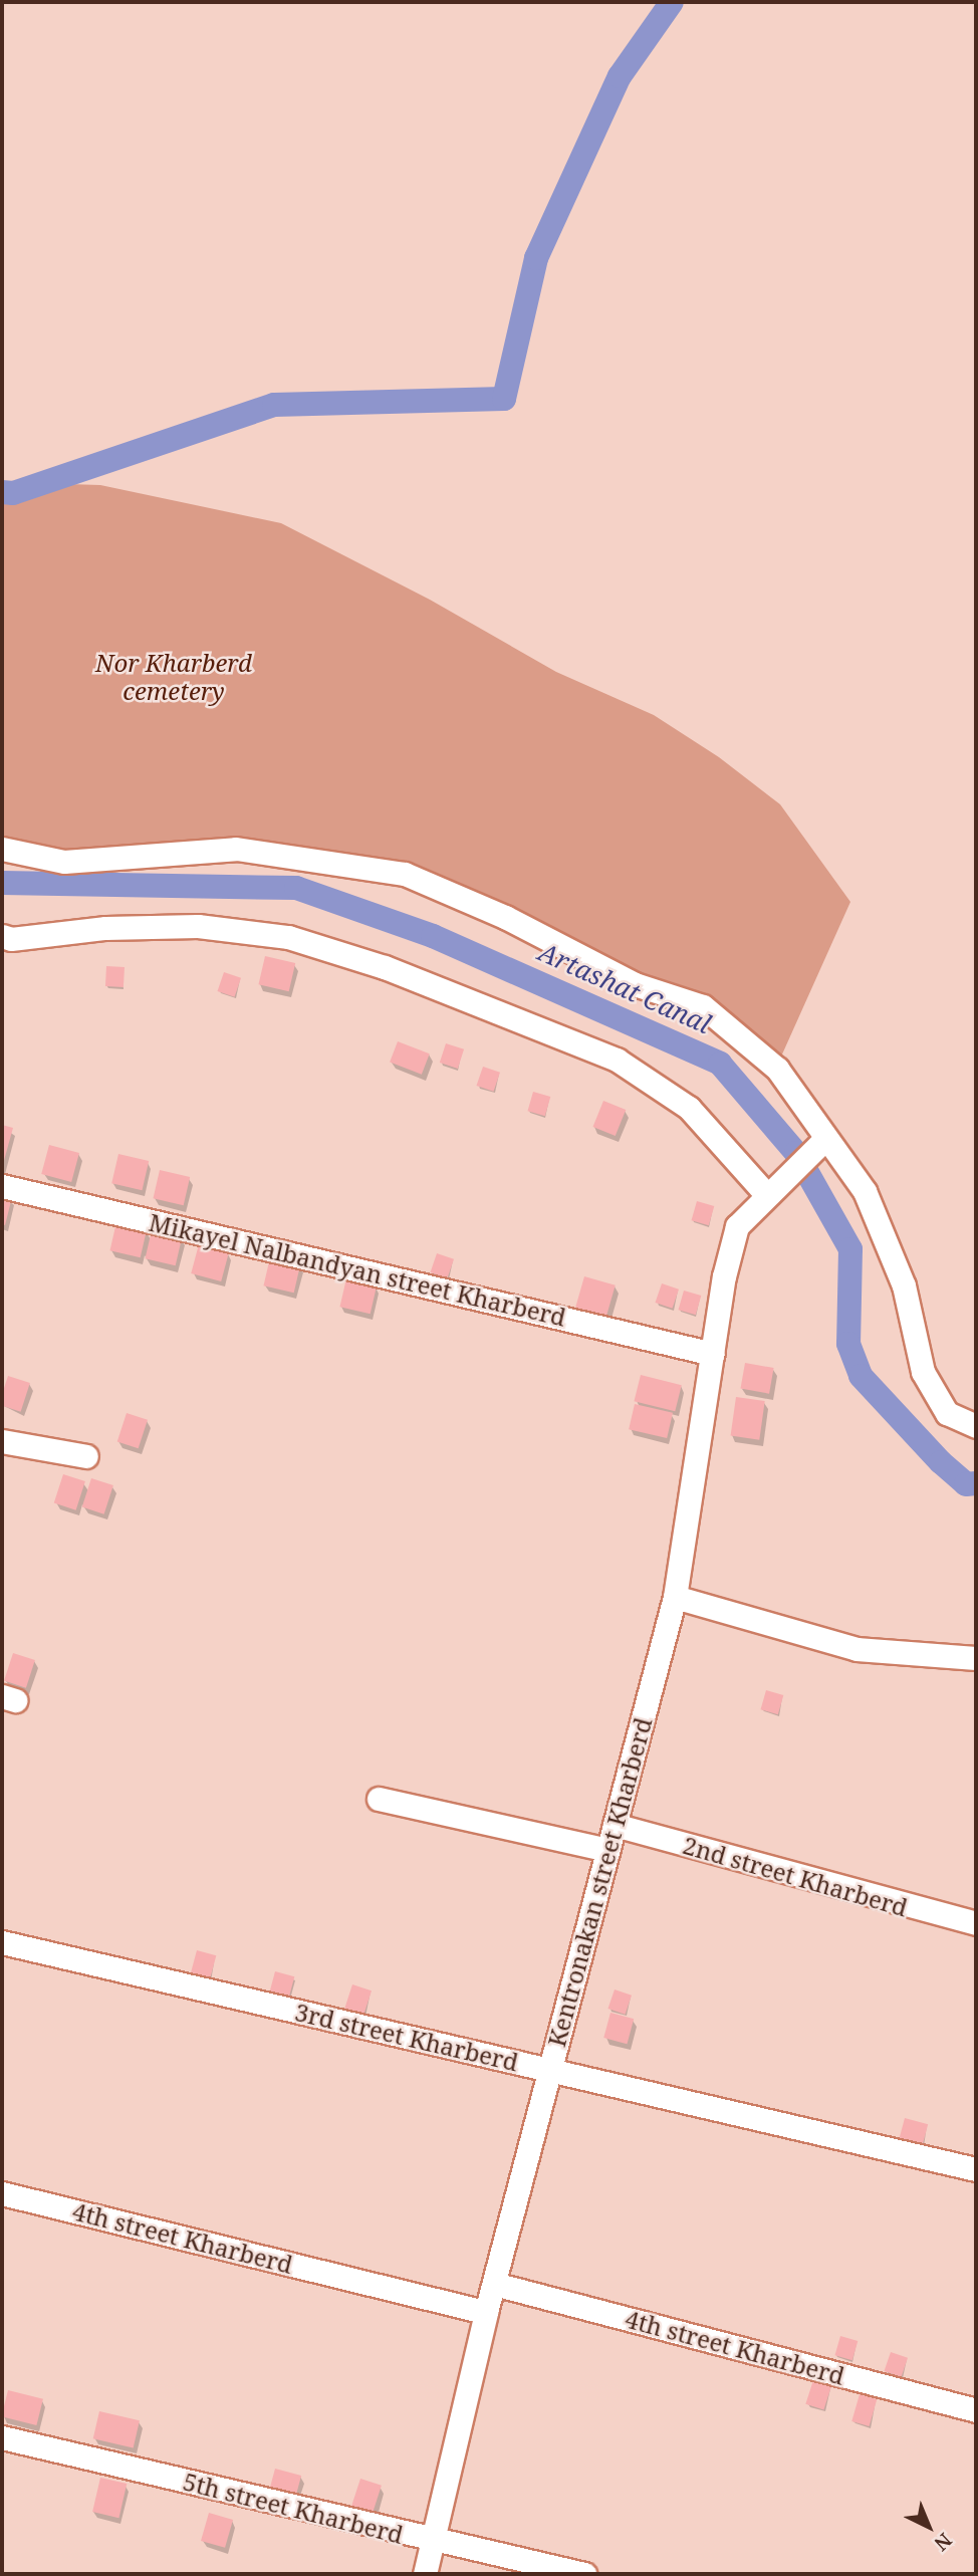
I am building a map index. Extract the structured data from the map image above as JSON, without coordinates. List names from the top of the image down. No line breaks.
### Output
{"streets":{"street":["Mikayel Nalbandyan street Kharberd","2nd street Kharberd","Kentronakan street Kharberd","3rd street Kharberd","4th street Kharberd","5th street Kharberd"]},"crossings":[["Mikayel Nalbandyan street Kharberd","Kentronakan street Kharberd"],["2nd street Kharberd","Kentronakan street Kharberd"],["Kentronakan street Kharberd","3rd street Kharberd"],["Kentronakan street Kharberd","4th street Kharberd"],["Kentronakan street Kharberd","5th street Kharberd"]],"water":["Artashat Canal"],"parks":["Nor Kharberd cemetery"],"north":"bottom right"}
